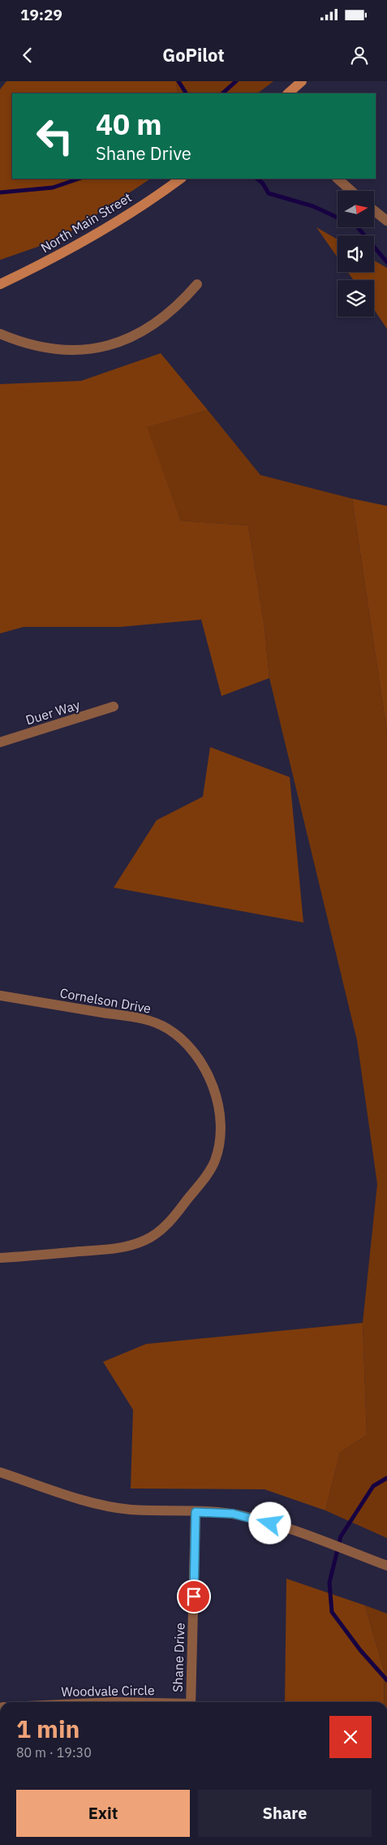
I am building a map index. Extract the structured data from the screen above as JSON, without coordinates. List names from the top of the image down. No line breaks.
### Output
{"streets":{"main road":["North Main Street"],"street":["Duer Way","Cornelson Drive","Shane Drive"]},"north":"right","page":{"status":"19:29","header":"GoPilot","turn":["40 m","Shane Drive"],"heading":["1 min","80 m · 19:30"],"buttons":["Exit","Share"]}}
